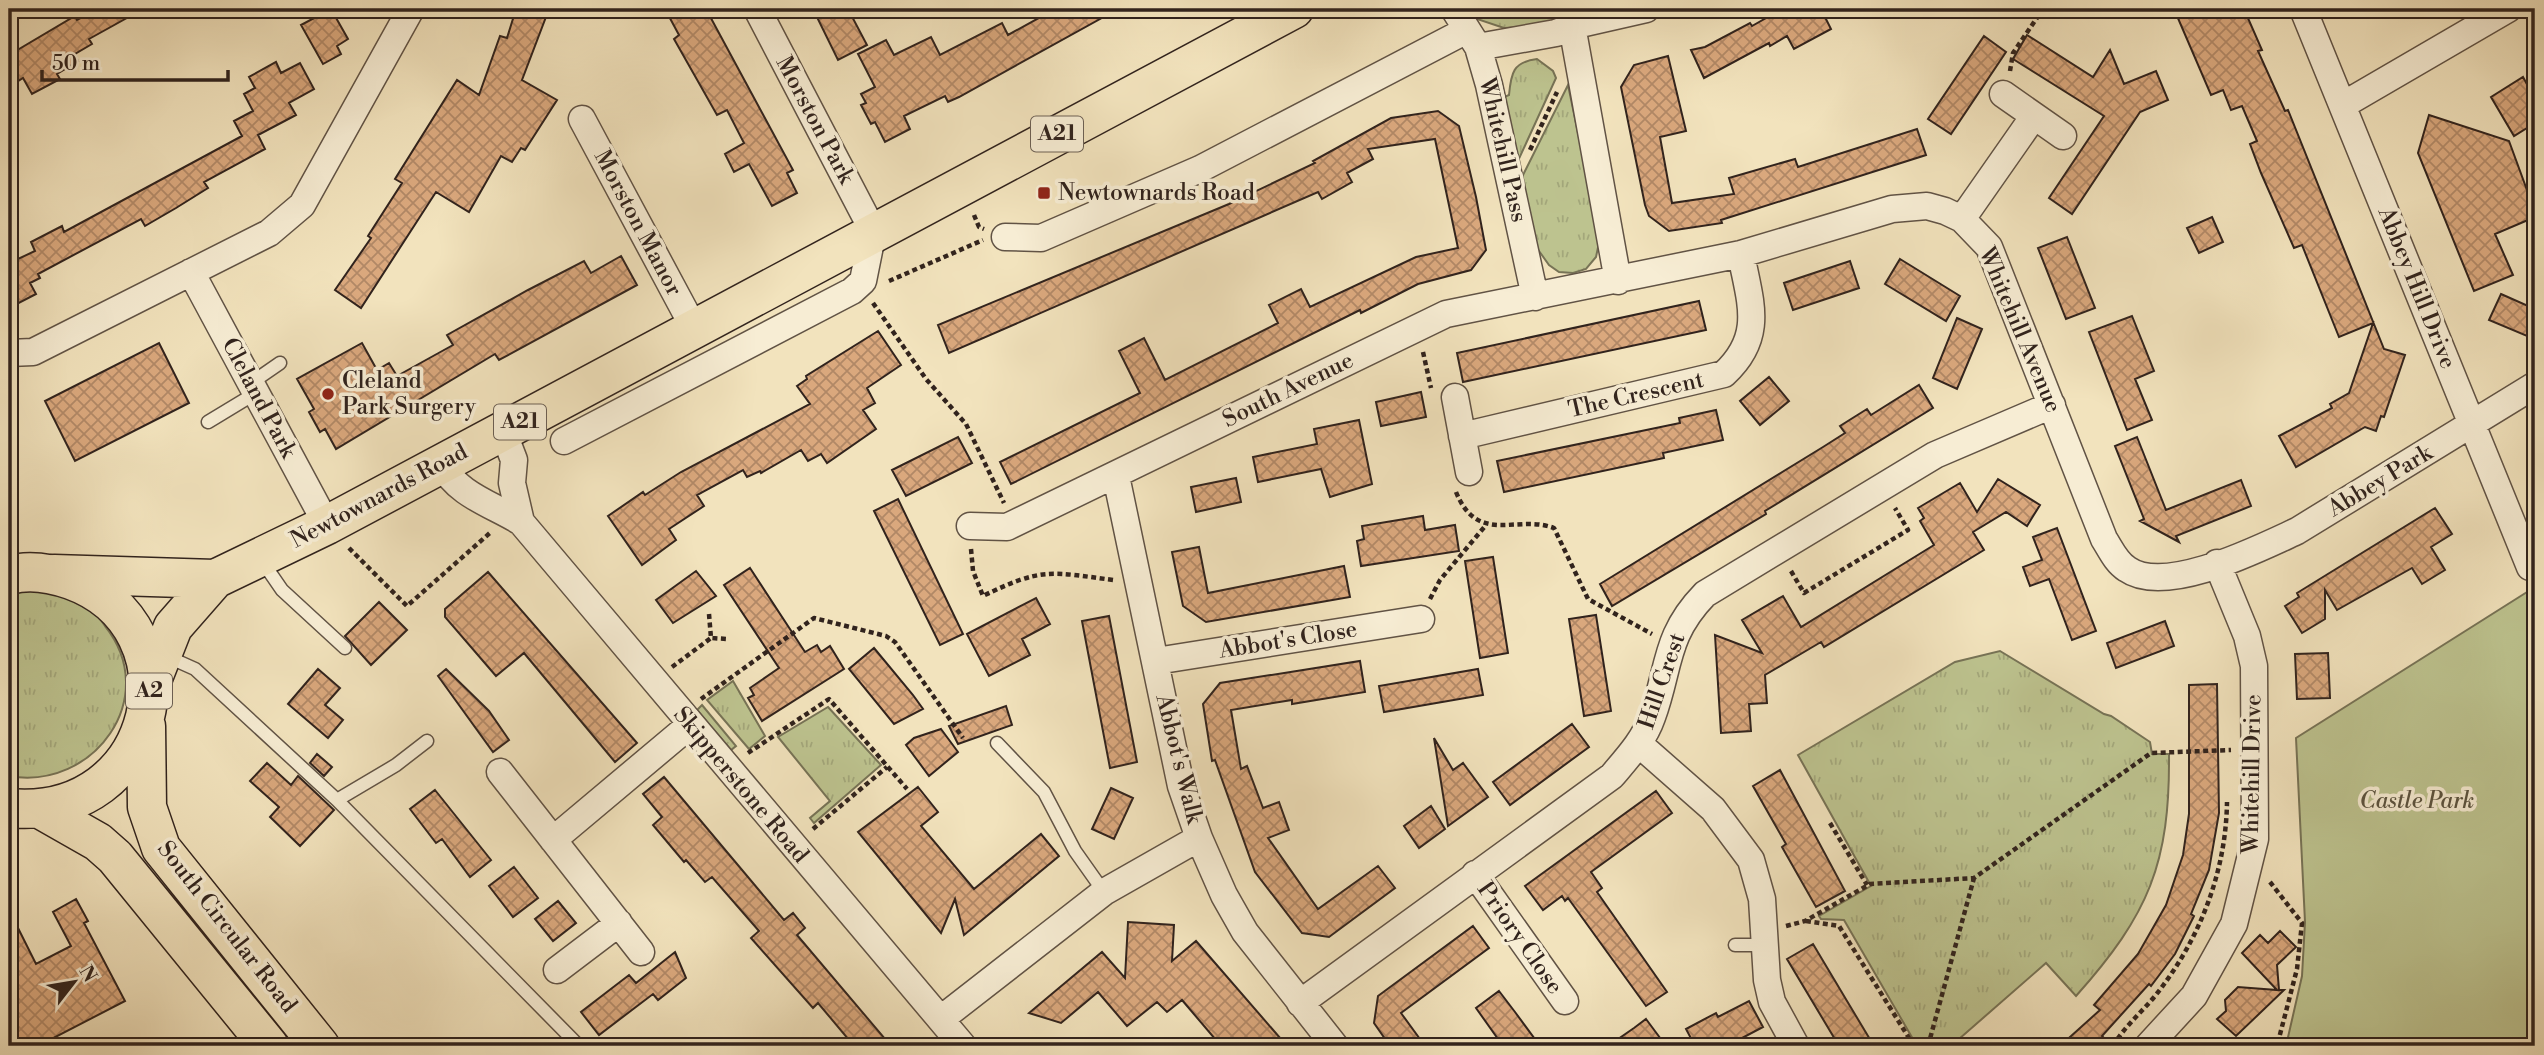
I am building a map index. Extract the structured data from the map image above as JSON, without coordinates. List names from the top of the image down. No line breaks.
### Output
{"streets":{"main road":["A21","Newtownards Road","A2","South Circular Road"],"street":["Morston Park","Whitehill Pass","Morston Manor","Abbey Hill Drive","Whitehill Avenue","South Avenue","The Crescent","Cleland Park","Abbey Park","Abbot's Close","Hill Crest","Abbot's Walk","Whitehill Drive","Skipperstone Road","Priory Close"]},"crossings":[["Morston Park","Newtownards Road"],["Whitehill Pass","South Avenue"],["Morston Manor","Newtownards Road"],["Abbey Hill Drive","Abbey Park"],["Whitehill Avenue","South Avenue"],["Whitehill Avenue","The Crescent"],["Whitehill Avenue","Abbey Park"],["Whitehill Avenue","Hill Crest"],["Whitehill Avenue","Whitehill Drive"],["South Avenue","Abbot's Walk"],["Cleland Park","Newtownards Road"],["Abbey Park","Whitehill Drive"],["Newtownards Road","A2"],["Newtownards Road","Skipperstone Road"],["Newtownards Road","South Circular Road"],["Abbot's Close","Abbot's Walk"],["Hill Crest","Abbot's Walk"],["Hill Crest","Priory Close"],["A2","South Circular Road"]],"parks":["Castle Park"],"places":{"transit":["Newtownards Road"],"other":["Cleland Park Surgery"]},"scale_bar":"50 m","north":"top right"}
